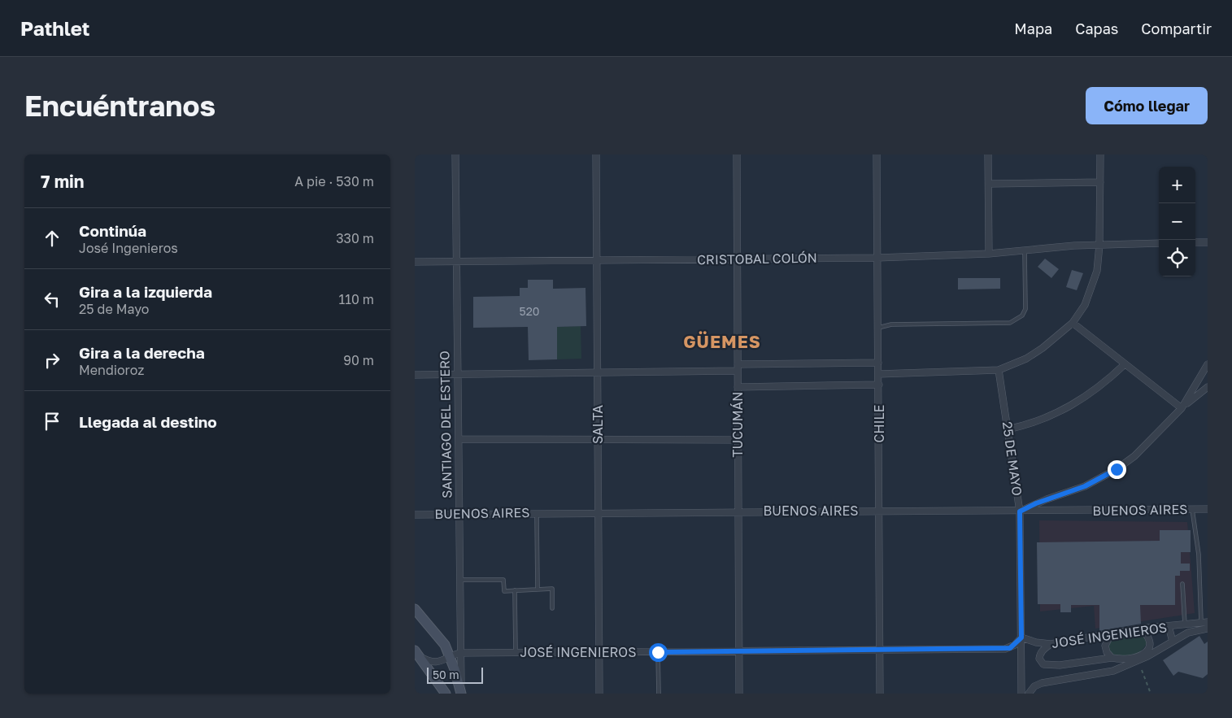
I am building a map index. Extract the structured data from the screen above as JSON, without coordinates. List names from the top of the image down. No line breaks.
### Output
{"streets":{"street":["CRISTOBAL COLÓN","CHILE","SANTIAGO DEL ESTERO","SALTA","TUCUMÁN","25 DE MAYO","BUENOS AIRES","JOSÉ INGENIEROS"]},"crossings":[["CRISTOBAL COLÓN","CHILE"],["CRISTOBAL COLÓN","SANTIAGO DEL ESTERO"],["CRISTOBAL COLÓN","SALTA"],["CRISTOBAL COLÓN","TUCUMÁN"],["CHILE","BUENOS AIRES"],["CHILE","JOSÉ INGENIEROS"],["SANTIAGO DEL ESTERO","BUENOS AIRES"],["SANTIAGO DEL ESTERO","JOSÉ INGENIEROS"],["SALTA","BUENOS AIRES"],["SALTA","JOSÉ INGENIEROS"],["TUCUMÁN","BUENOS AIRES"],["TUCUMÁN","JOSÉ INGENIEROS"],["25 DE MAYO","BUENOS AIRES"],["25 DE MAYO","JOSÉ INGENIEROS"]],"districts":["GÜEMES"],"house_numbers":["520"],"scale_bar":"50 m","page":{"header":"Pathlet","nav":["Mapa","Capas","Compartir"],"buttons":"Cómo llegar","title":"Encuéntranos","heading":["7 min","A pie · 530 m"],"map_buttons":["+","−"],"list":[["Continúa","José Ingenieros","330 m"],["Gira a la izquierda","25 de Mayo","110 m"],["Gira a la derecha","Mendioroz","90 m"],"Llegada al destino"],"scale":"50 m"}}
